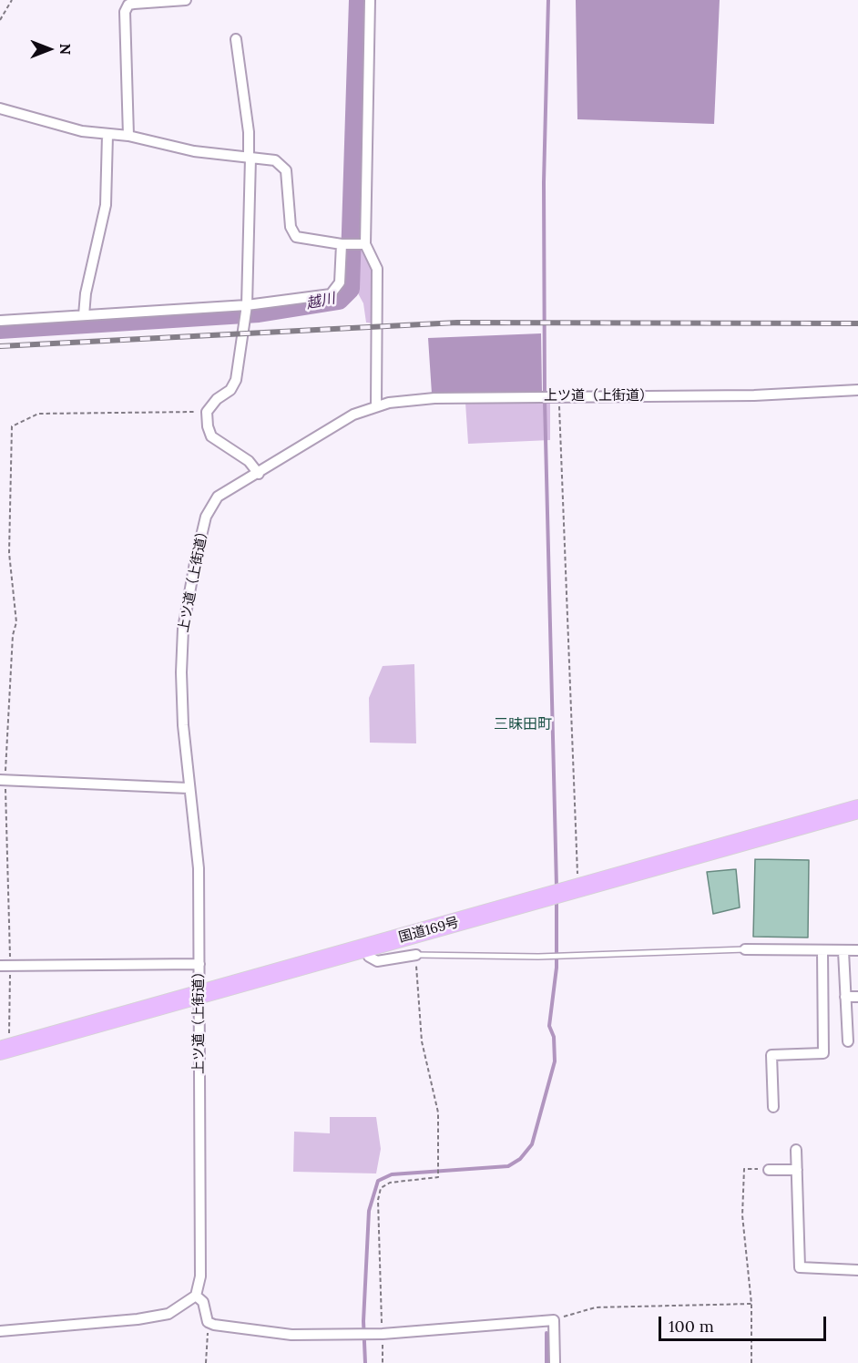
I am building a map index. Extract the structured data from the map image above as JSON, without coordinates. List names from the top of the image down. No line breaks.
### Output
{"streets":{"highway":["国道169号"],"street":["上ツ道（上街道）"]},"crossings":[["上ツ道（上街道）","国道169号"]],"districts":["三昧田町"],"water":["越川"],"scale_bar":"100 m","north":"right"}
